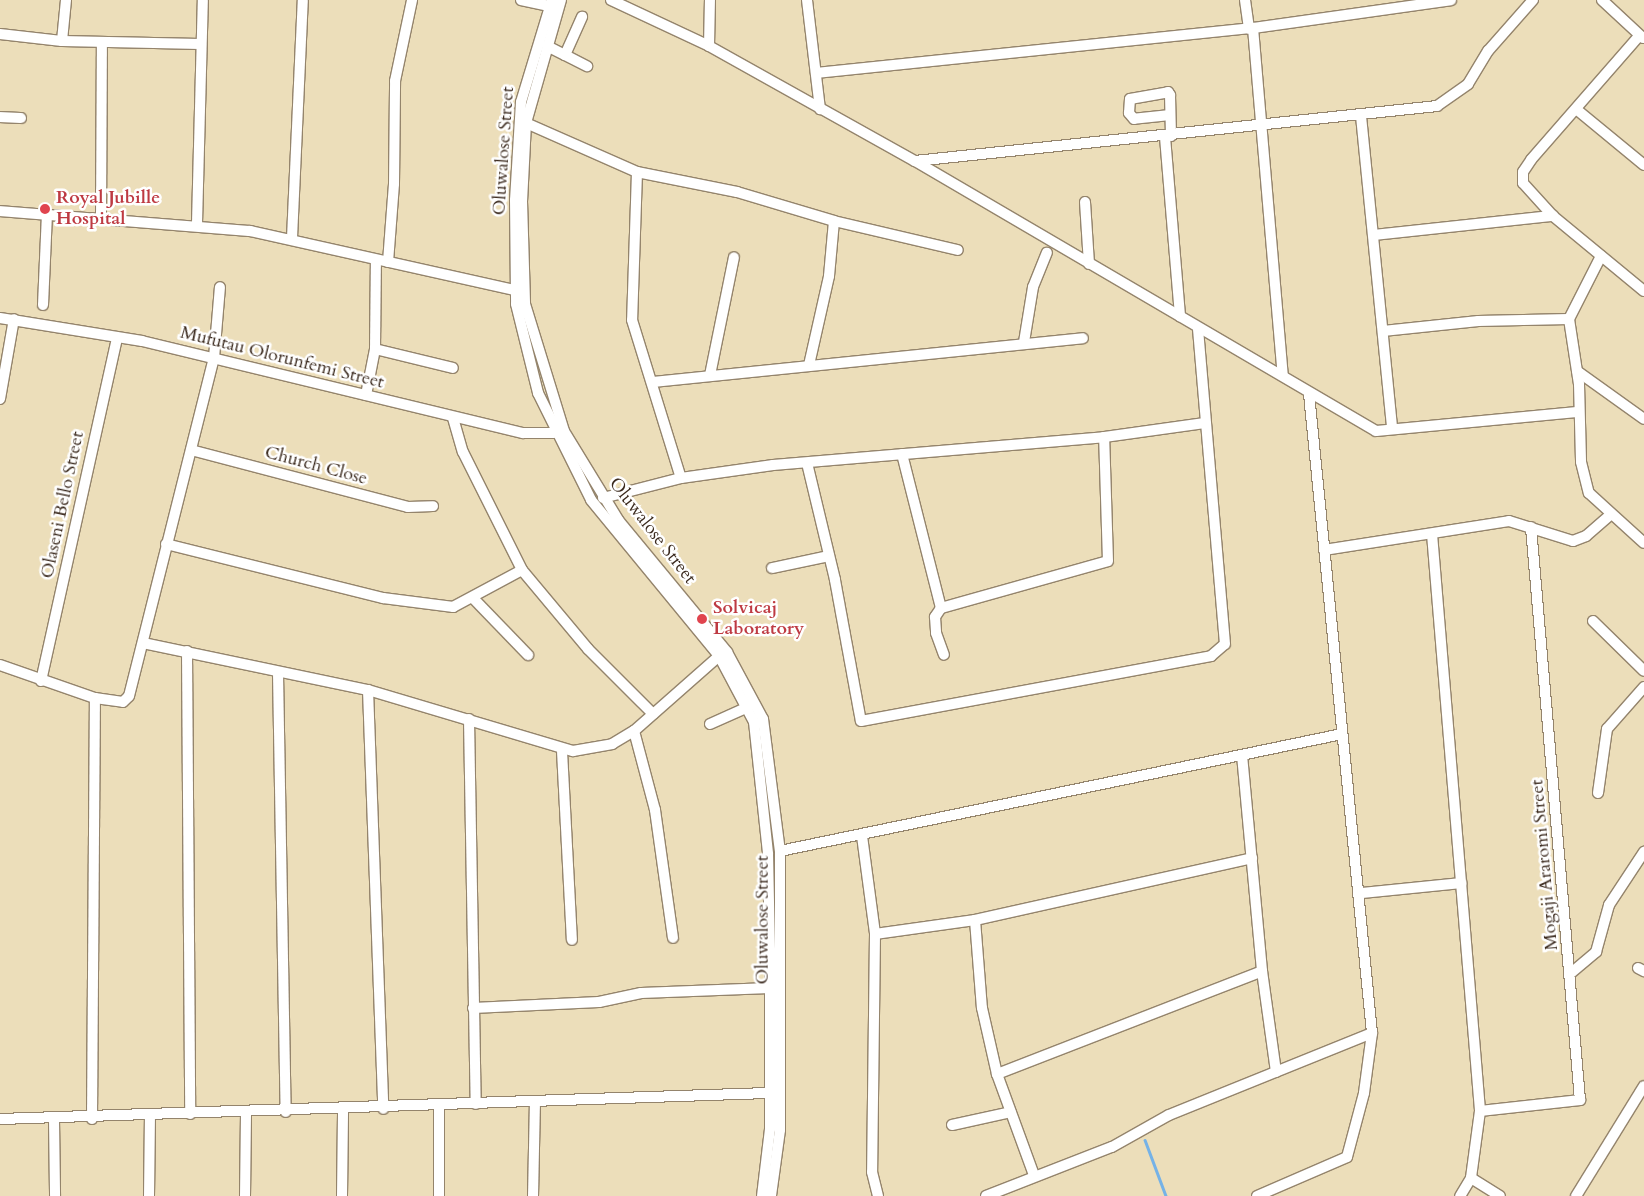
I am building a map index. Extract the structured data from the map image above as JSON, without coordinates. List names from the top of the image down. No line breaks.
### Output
{"streets":{"street":["Oluwalose Street","Mufutau Olorunfemi Street","Church Close","Olaseni Bello Street","Mogaji Araromi Street"]},"crossings":[["Oluwalose Street","Mufutau Olorunfemi Street"],["Mufutau Olorunfemi Street","Olaseni Bello Street"]],"places":["Royal Jubille Hospital","Solvicaj Laboratory"]}
